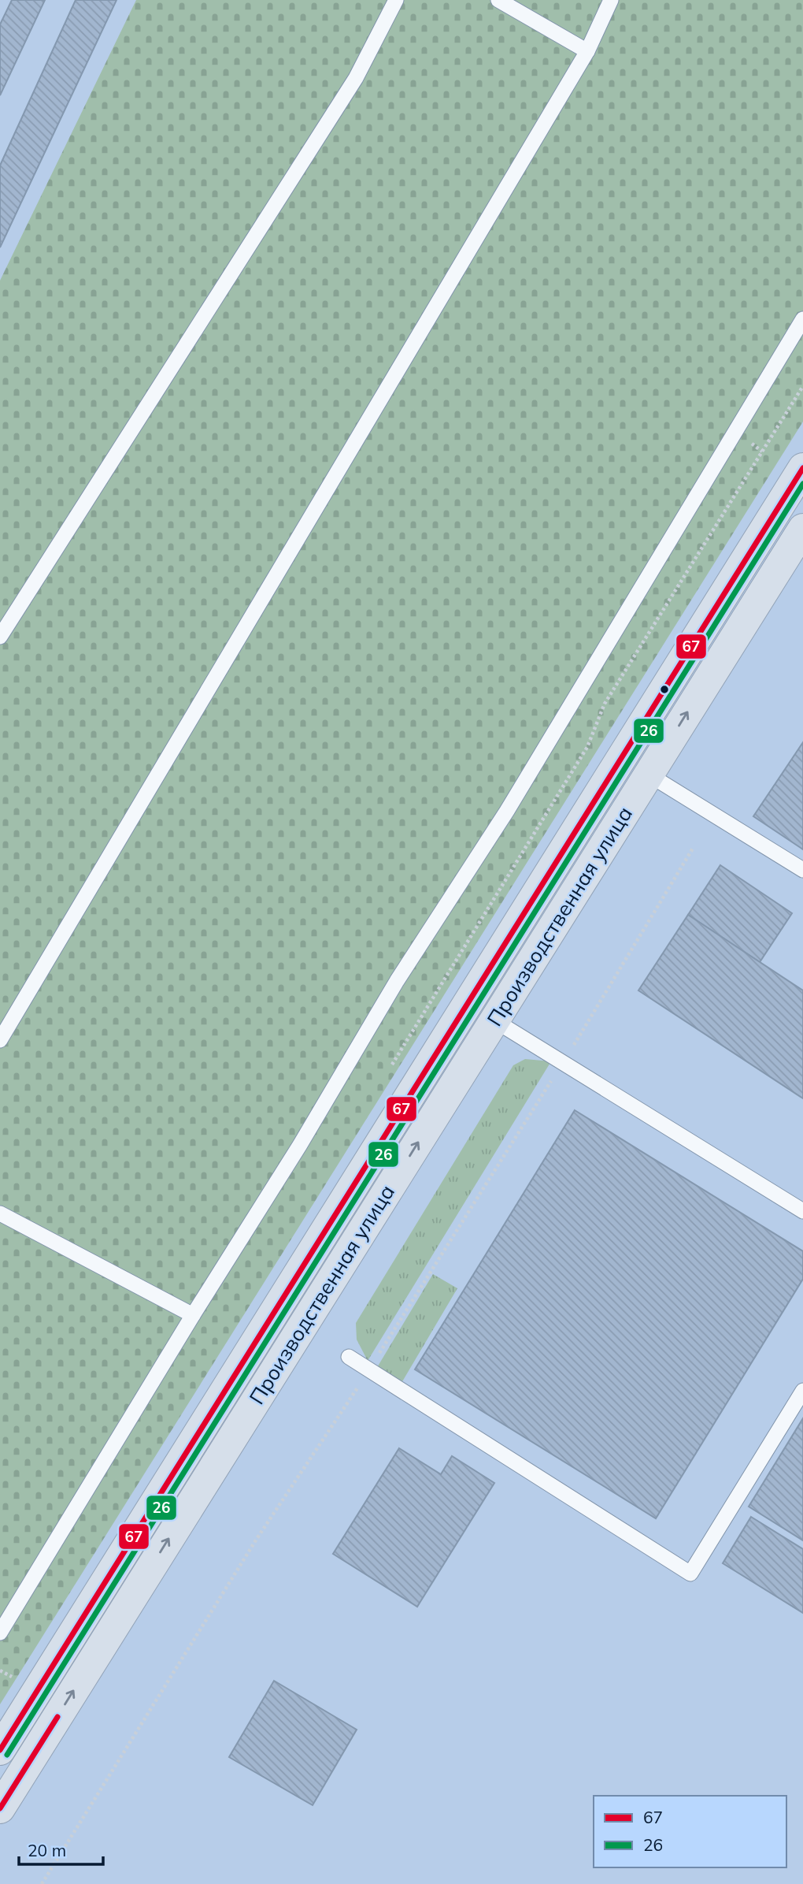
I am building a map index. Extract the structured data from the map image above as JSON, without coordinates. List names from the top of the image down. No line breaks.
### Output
{"streets":{"highway":["Производственная улица"]},"lines":["transit line 67","transit line 26"],"legend":["67","26"],"scale_bar":"20 m"}
